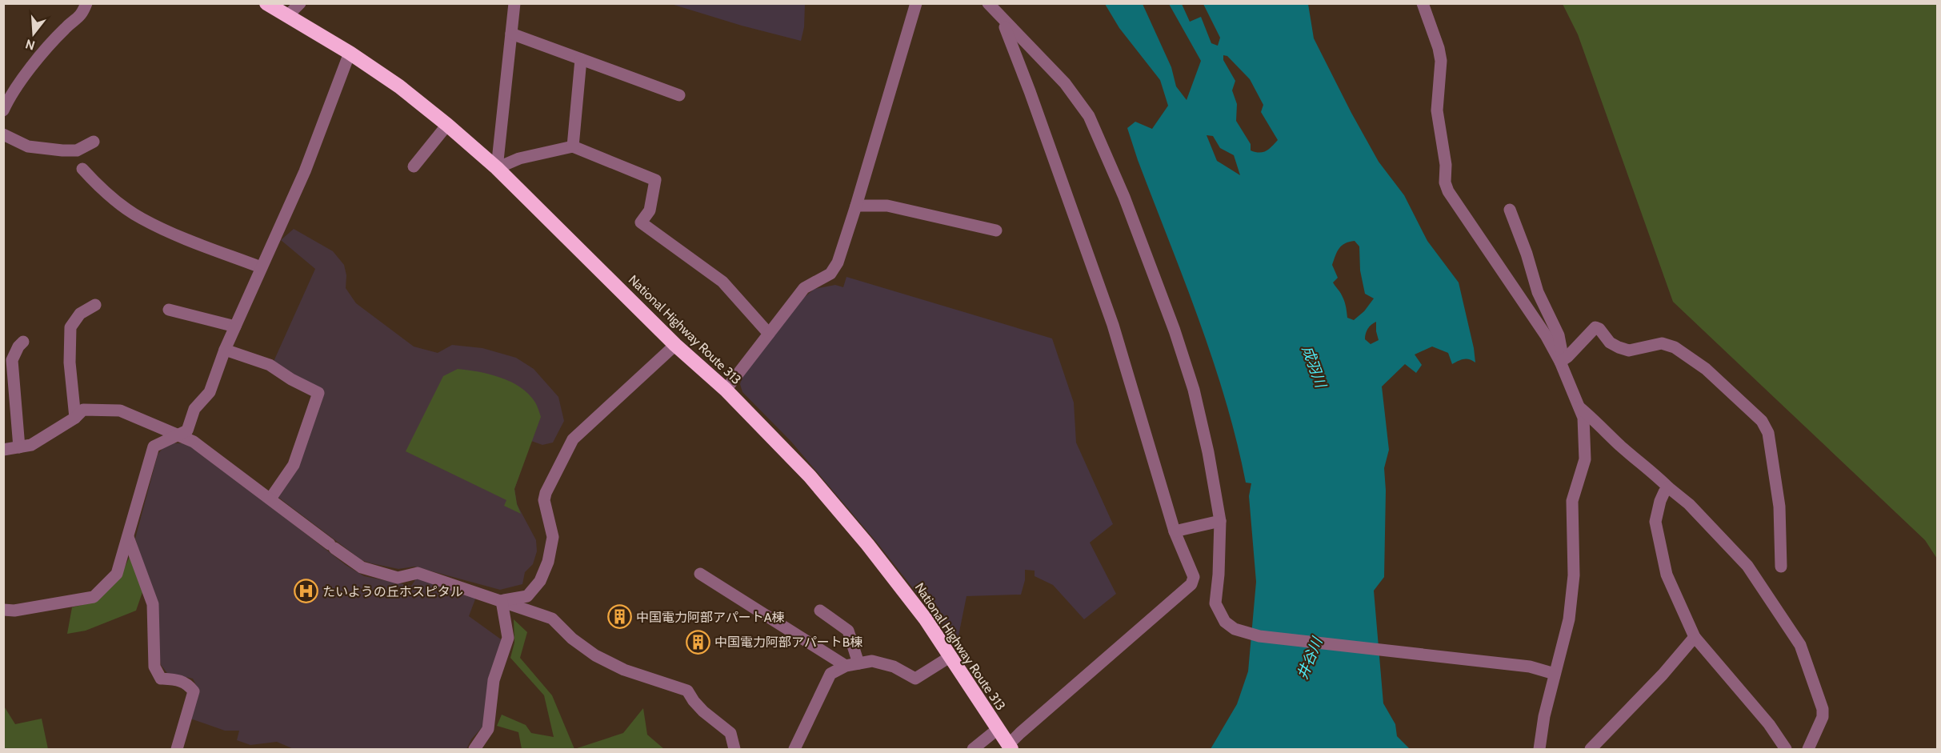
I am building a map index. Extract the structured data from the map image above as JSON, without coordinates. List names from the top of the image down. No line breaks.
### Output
{"streets":{"highway":["National Highway Route 313"]},"water":["成羽川","井谷川"],"places":{"hospital":["たいようの丘ホスピタル"],"building":["中国電力阿部アパートA棟","中国電力阿部アパートB棟"]},"north":"bottom"}
